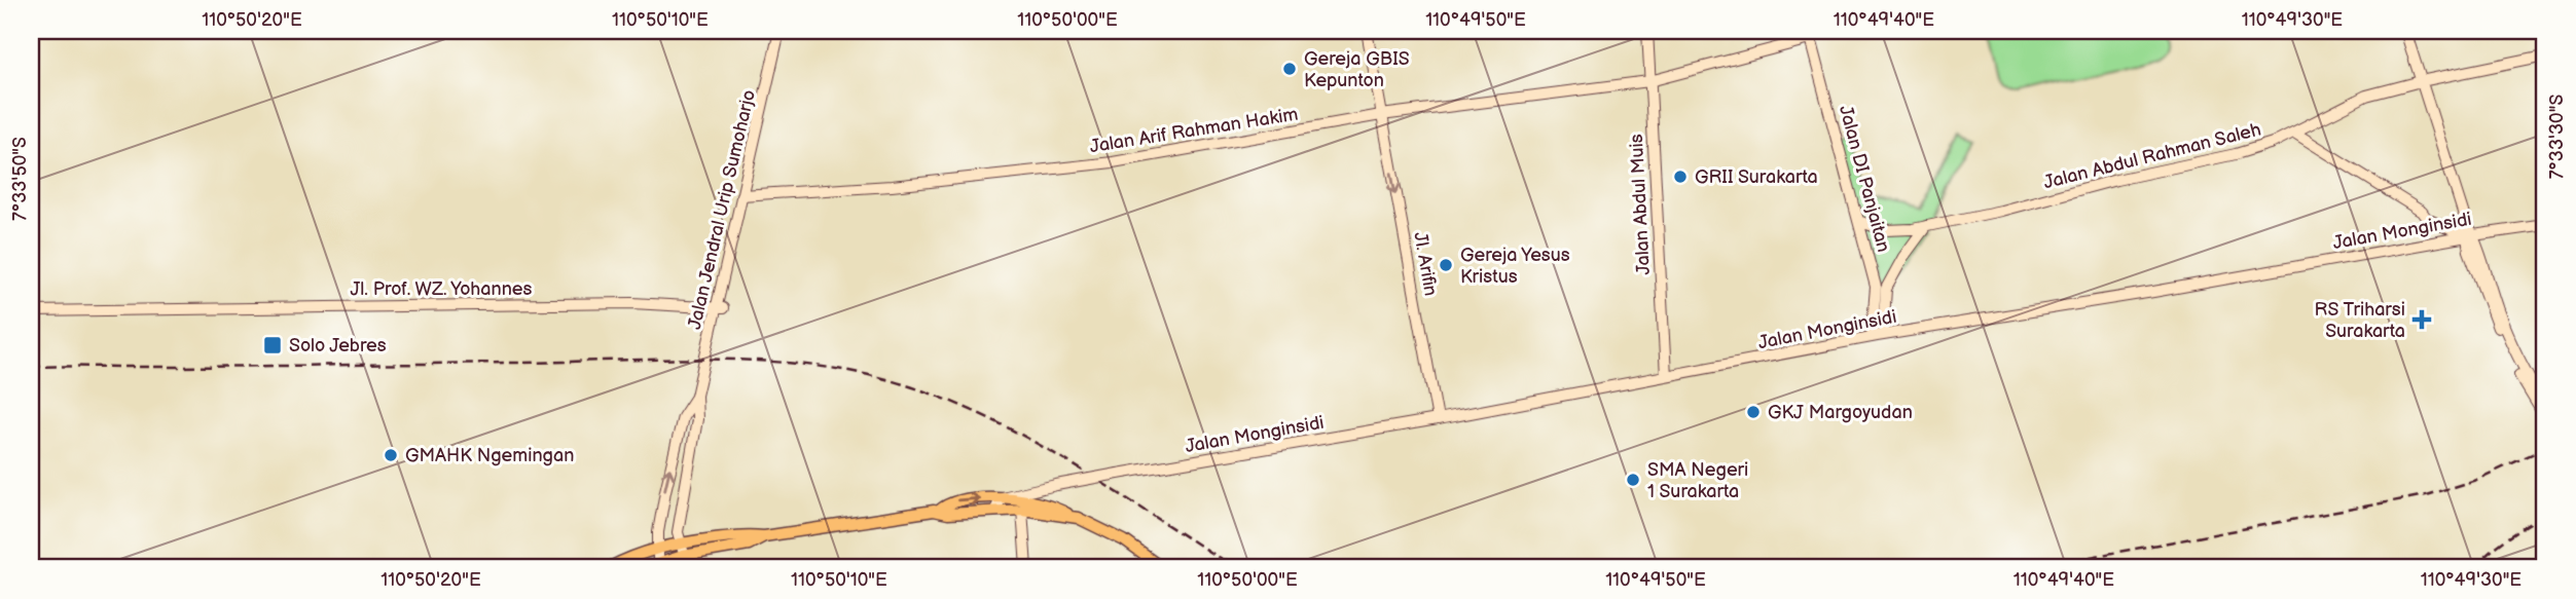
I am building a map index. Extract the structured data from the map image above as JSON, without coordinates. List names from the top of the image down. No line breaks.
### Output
{"streets":{"main road":["Jalan Arif Rahman Hakim","Jalan Abdul Rahman Saleh","Jalan DI Panjaitan","Jalan Abdul Muis","Jalan Jendral Urip Sumoharjo","Jalan Monginsidi","Jl. Arifin","Jl. Prof. WZ. Yohannes"]},"crossings":[["Jalan Arif Rahman Hakim","Jalan DI Panjaitan"],["Jalan Arif Rahman Hakim","Jalan Abdul Muis"],["Jalan Arif Rahman Hakim","Jalan Jendral Urip Sumoharjo"],["Jalan Arif Rahman Hakim","Jl. Arifin"],["Jalan Abdul Rahman Saleh","Jalan DI Panjaitan"],["Jalan DI Panjaitan","Jalan Monginsidi"],["Jalan Abdul Muis","Jalan Monginsidi"],["Jalan Jendral Urip Sumoharjo","Jl. Prof. WZ. Yohannes"],["Jalan Monginsidi","Jl. Arifin"]],"one_way":["Jl. Arifin"],"places":{"other":["Gereja GBIS Kepunton","GRII Surakarta","Gereja Yesus Kristus","GKJ Margoyudan","GMAHK Ngemingan","SMA Negeri 1 Surakarta"],"health":["RS Triharsi Surakarta"],"transit":["Solo Jebres"]},"coordinates":["110°50'20\"E","110°50'10\"E","110°50'00\"E","110°49'50\"E","110°49'40\"E","110°49'30\"E","7°33'30\"S","7°33'50\"S"]}
